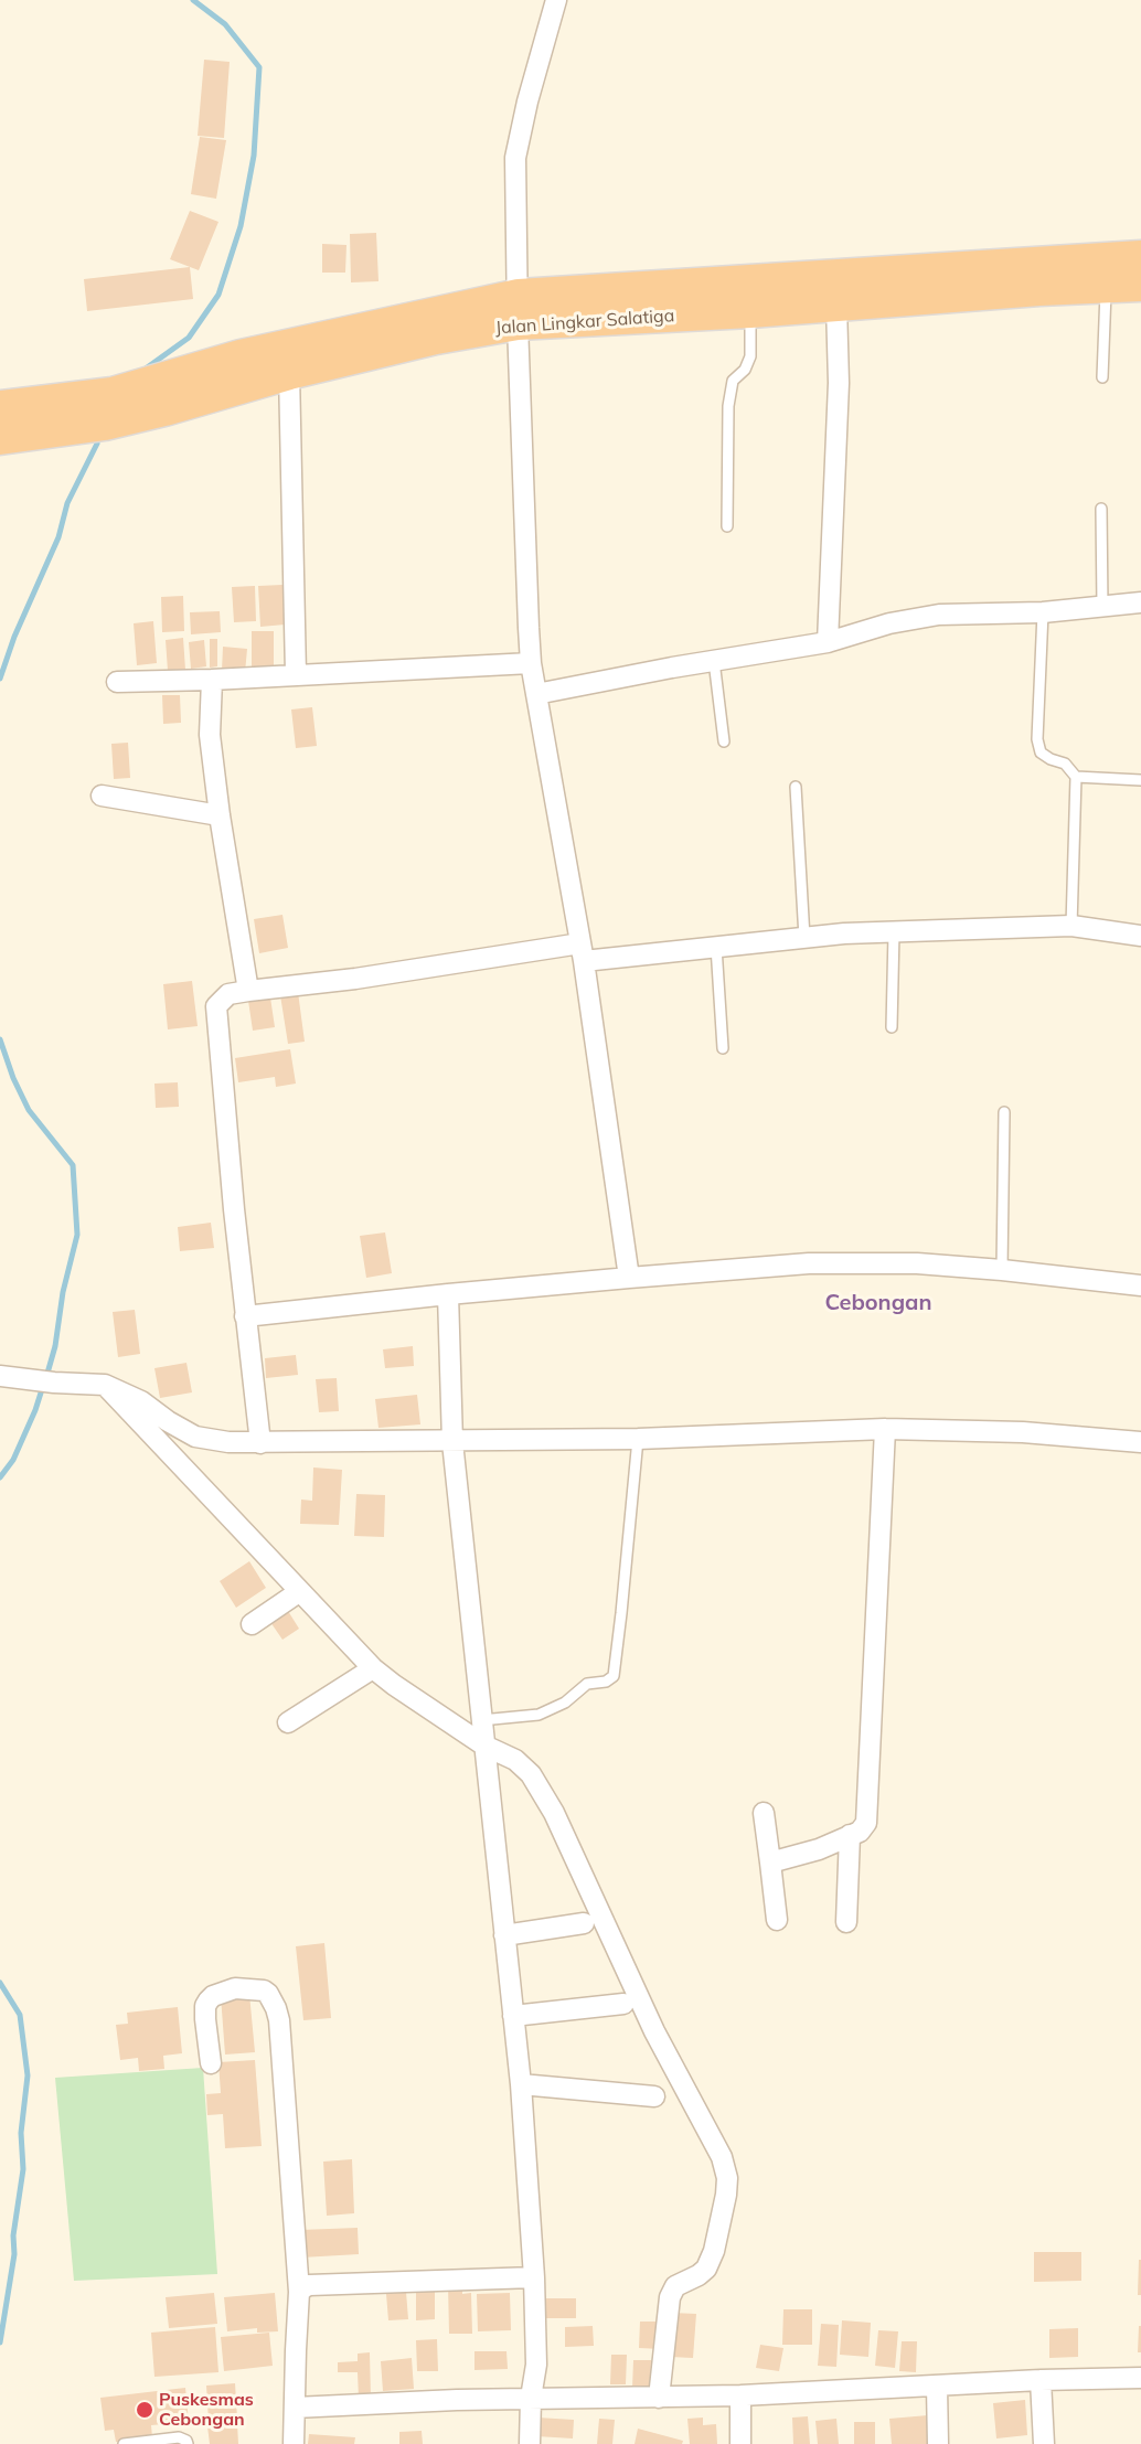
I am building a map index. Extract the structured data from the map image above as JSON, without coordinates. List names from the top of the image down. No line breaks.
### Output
{"streets":{"highway":["Jalan Lingkar Salatiga"]},"districts":["Cebongan"],"places":["Puskesmas Cebongan"]}
